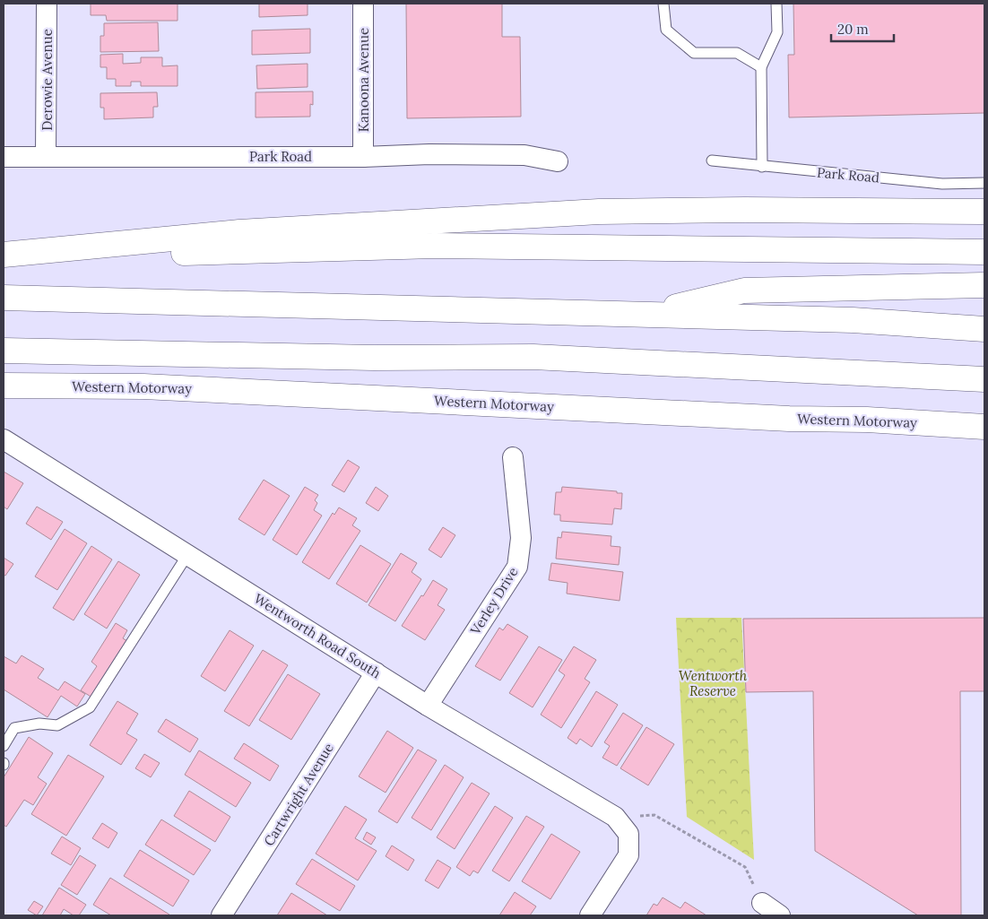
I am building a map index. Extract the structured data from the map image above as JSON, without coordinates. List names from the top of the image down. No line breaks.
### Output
{"streets":{"highway":["Western Motorway"],"street":["Derowie Avenue","Kanoona Avenue","Park Road","Verley Drive","Wentworth Road South","Cartwright Avenue"]},"crossings":[["Derowie Avenue","Park Road"],["Kanoona Avenue","Park Road"],["Verley Drive","Wentworth Road South"],["Wentworth Road South","Cartwright Avenue"]],"parks":["Wentworth Reserve"],"scale_bar":"20 m"}
